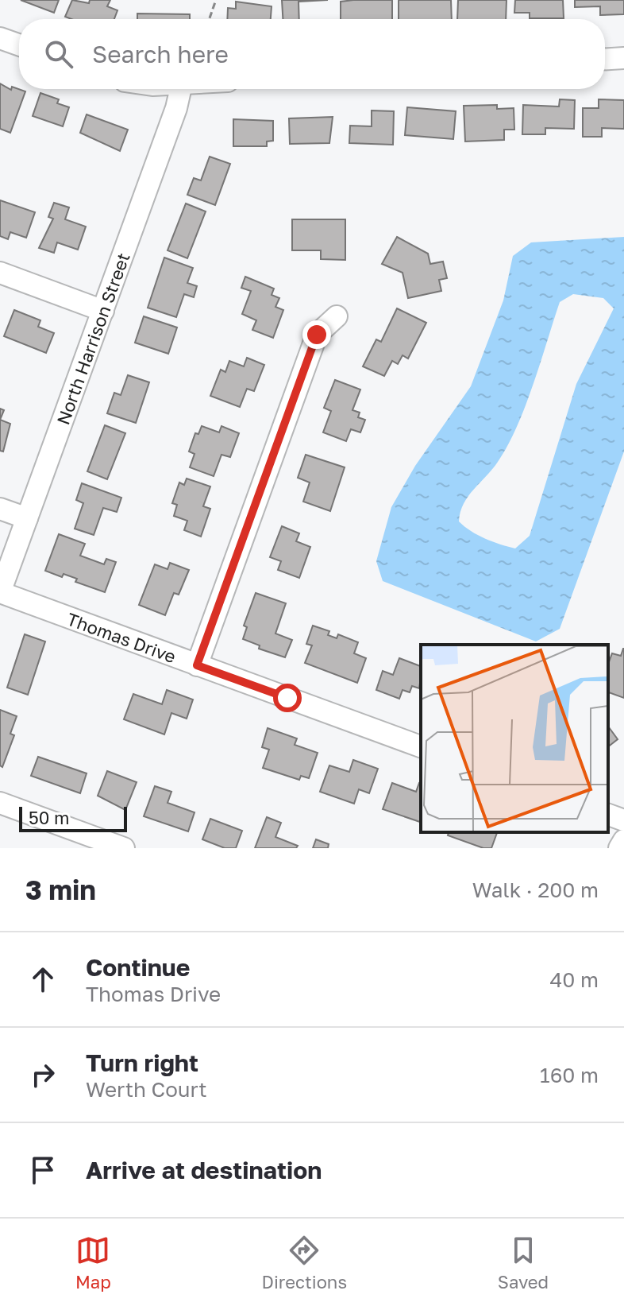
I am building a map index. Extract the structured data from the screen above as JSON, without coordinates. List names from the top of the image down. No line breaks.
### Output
{"streets":{"street":["North Harrison Street","Thomas Drive"]},"crossings":[["North Harrison Street","Thomas Drive"]],"scale_bar":"50 m","page":{"search":"Search here","scale":"50 m","heading":["3 min","Walk · 200 m"],"list":[["Continue","Thomas Drive","40 m"],["Turn right","Werth Court","160 m"],"Arrive at destination"],"nav":["Map","Directions","Saved"]}}
